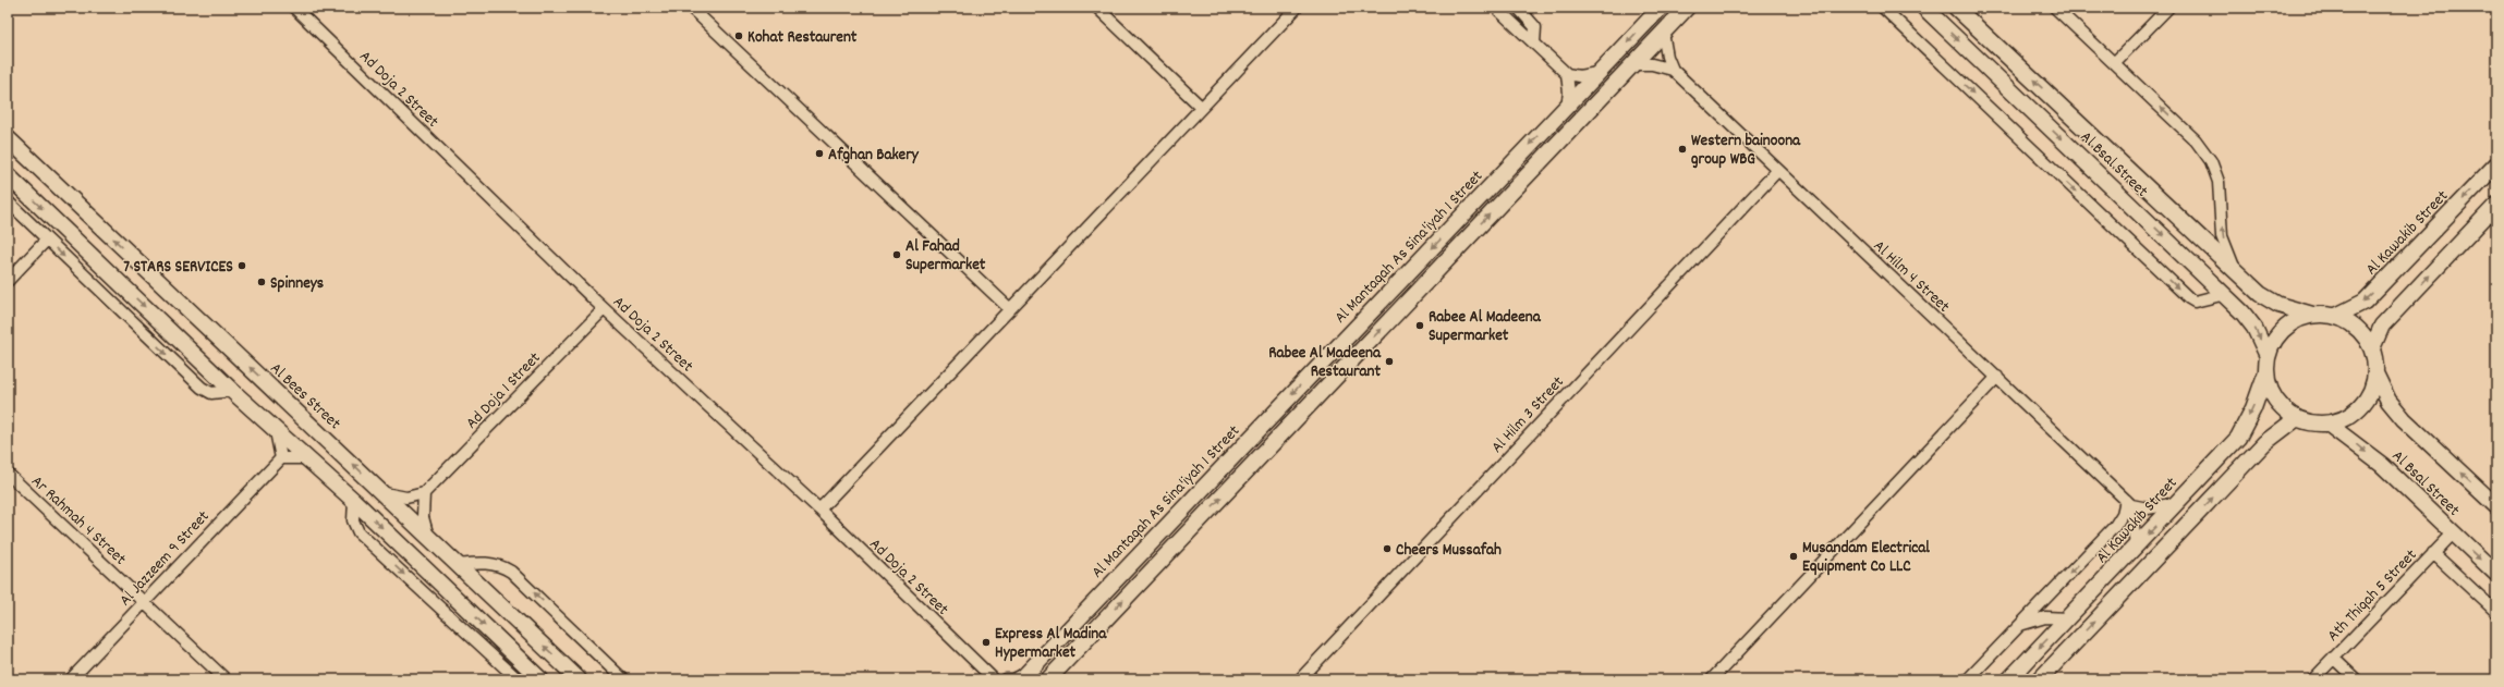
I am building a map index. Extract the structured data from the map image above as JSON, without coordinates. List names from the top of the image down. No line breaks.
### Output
{"streets":{"street":["Ad Doja 2 Street","Al Bsal Street","Al Kawakib Street","Al Mantaqah As Sina'iyah 1 Street","Al Hilm 4 Street","Ad Doja 1 Street","Al Bees Street","Al Hilm 3 Street","Ar Rahmah 4 Street","Al Jazzeem 9 Street","Ath Thiqah 5 Street"]},"crossings":[["Ad Doja 2 Street","Al Mantaqah As Sina'iyah 1 Street"],["Ad Doja 2 Street","Ad Doja 1 Street"],["Al Bsal Street","Al Kawakib Street"],["Al Bsal Street","Ath Thiqah 5 Street"],["Al Hilm 4 Street","Al Hilm 3 Street"],["Ar Rahmah 4 Street","Al Jazzeem 9 Street"]],"places":["Kohat Restaurent","Western bainoona group WBG","Afghan Bakery","Al Fahad Supermarket","7 STARS SERVICES","Spinneys","Rabee Al Madeena Supermarket","Rabee Al Madeena Restaurant","Cheers Mussafah","Musandam Electrical Equipment Co LLC","Express Al Madina Hypermarket"]}
